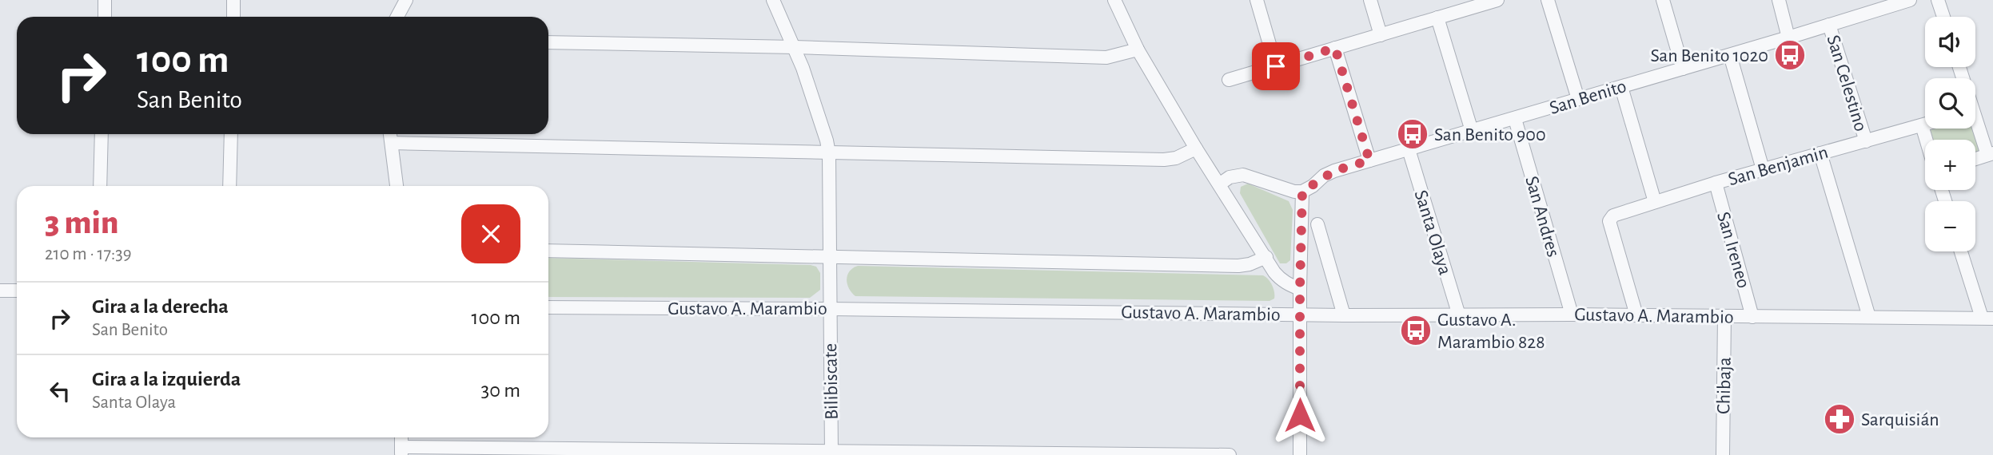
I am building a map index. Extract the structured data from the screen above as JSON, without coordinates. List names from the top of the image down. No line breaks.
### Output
{"streets":{"street":["San Celestino","San Benito","San Benjamin","San Andres","Santa Olaya","San Ireneo","Gustavo A. Marambio","Bilibiscate","Chibaja"]},"crossings":[["San Celestino","San Benito"],["San Celestino","San Benjamin"],["San Benito","San Andres"],["San Benito","Santa Olaya"],["San Benjamin","San Ireneo"],["San Benjamin","Gustavo A. Marambio"],["San Andres","Gustavo A. Marambio"],["Santa Olaya","Gustavo A. Marambio"],["San Ireneo","Gustavo A. Marambio"],["Gustavo A. Marambio","Bilibiscate"],["Gustavo A. Marambio","Chibaja"]],"places":{"bus stop":["San Benito 1020","San Benito 900","Gustavo A. Marambio 828"],"pharmacy":["Sarquisián"]},"page":{"map_buttons":["+","−"],"turn":["100 m","San Benito"],"heading":["3 min","210 m · 17:39"],"list":[{"name":"Gira a la derecha","note":"San Benito","value":"100 m"},{"name":"Gira a la izquierda","note":"Santa Olaya","value":"30 m"}]}}
